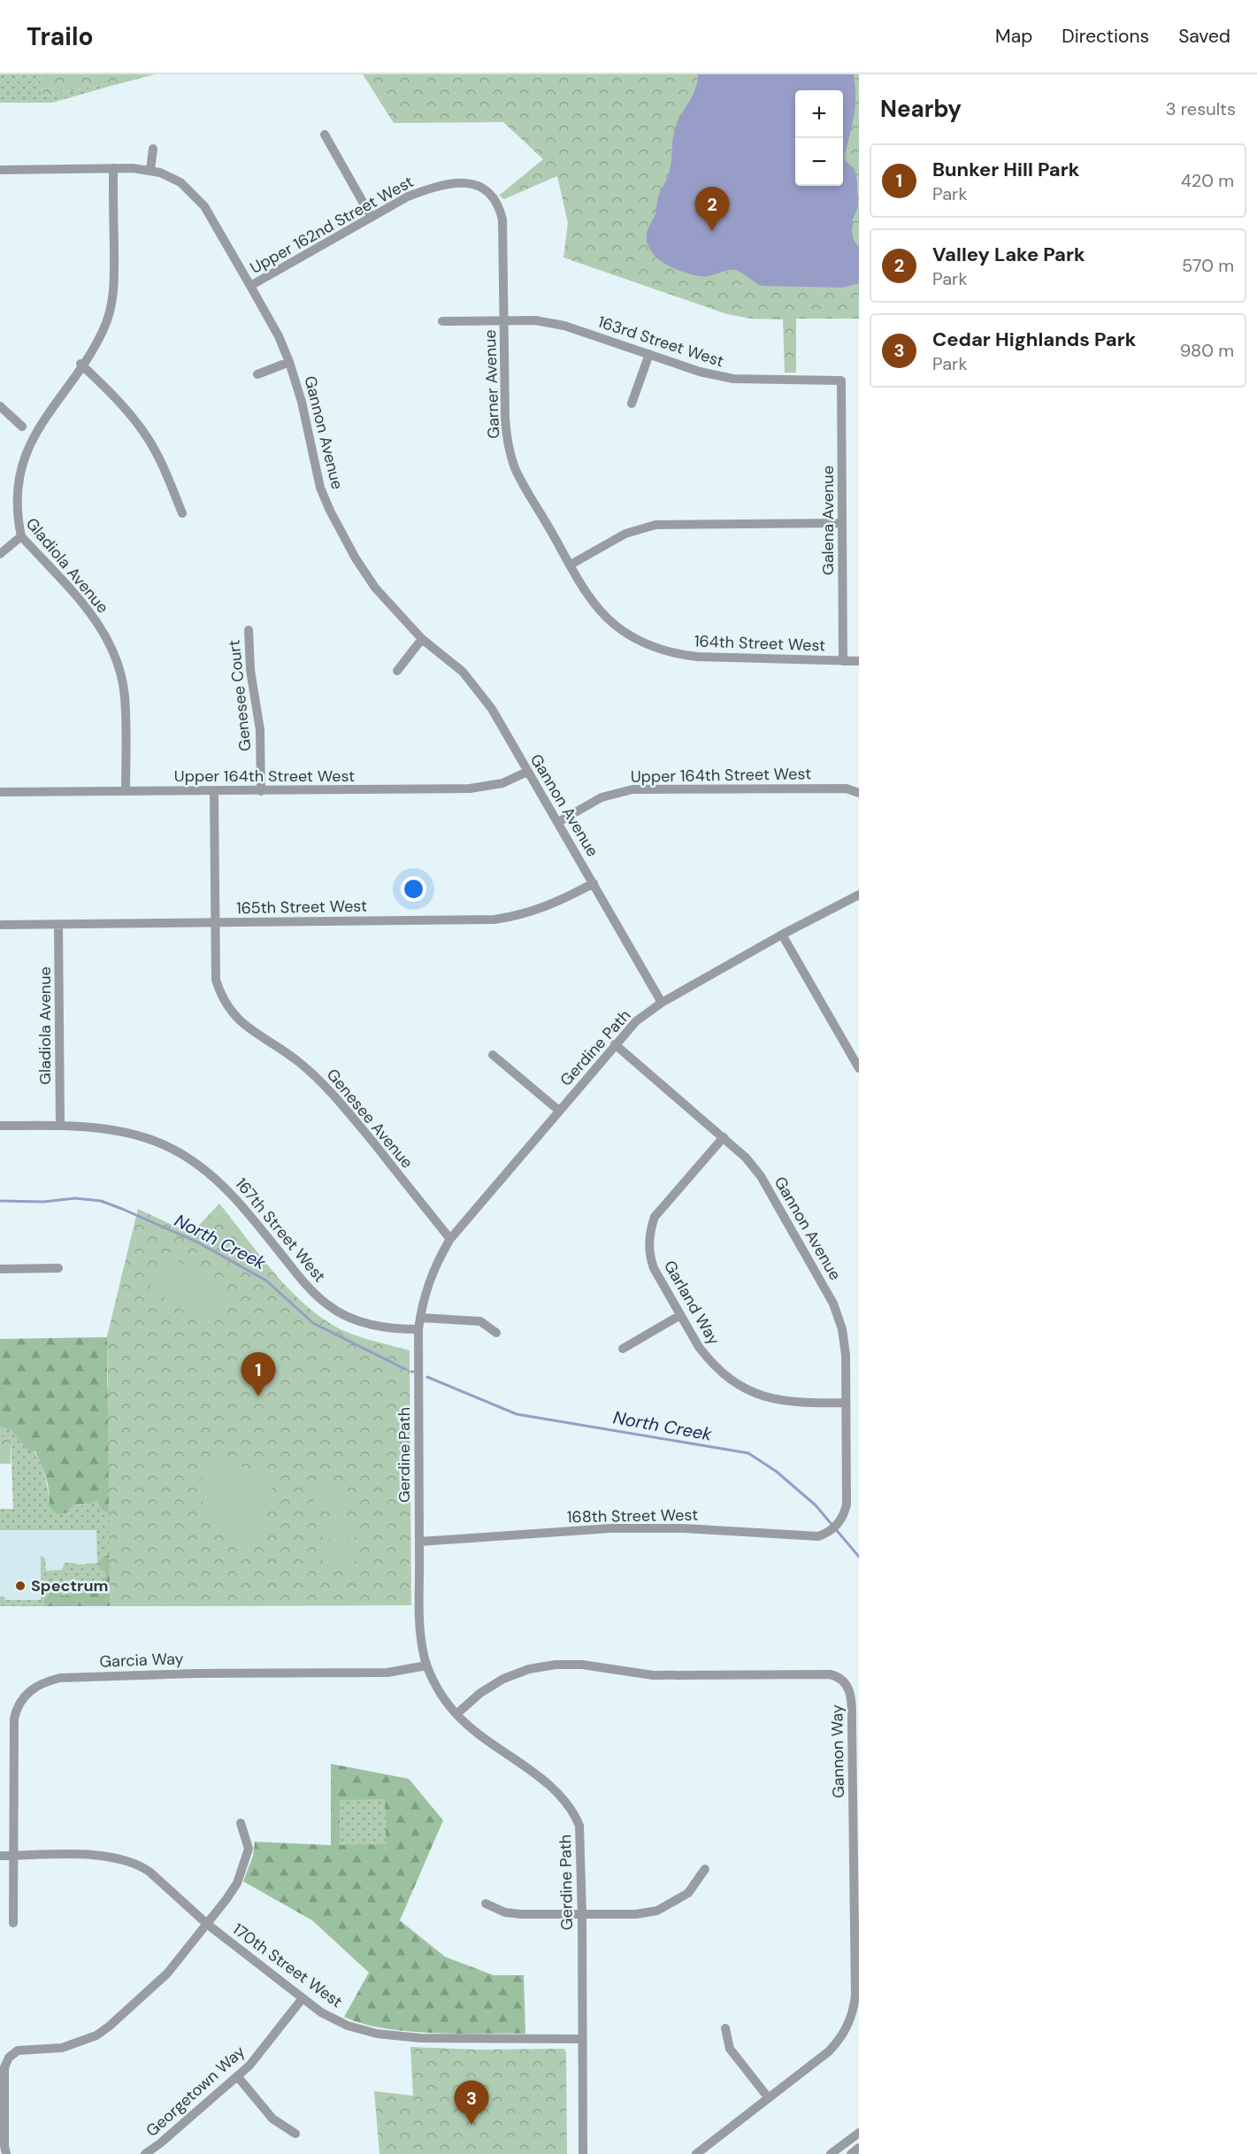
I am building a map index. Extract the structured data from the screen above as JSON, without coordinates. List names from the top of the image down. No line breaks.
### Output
{"streets":{"street":["Upper 162nd Street West","163rd Street West","Garner Avenue","Gannon Avenue","Galena Avenue","Gladiola Avenue","164th Street West","Genesee Court","Upper 164th Street West","165th Street West","Gerdine Path","Genesee Avenue","167th Street West","Garland Way","168th Street West","Garcia Way","Gannon Way","170th Street West","Georgetown Way"]},"crossings":[["Upper 162nd Street West","Garner Avenue"],["Upper 162nd Street West","Gannon Avenue"],["163rd Street West","Garner Avenue"],["163rd Street West","Galena Avenue"],["Garner Avenue","164th Street West"],["Gannon Avenue","Upper 164th Street West"],["Gannon Avenue","165th Street West"],["Gannon Avenue","Gerdine Path"],["Gannon Avenue","Garland Way"],["Gannon Avenue","168th Street West"],["Galena Avenue","164th Street West"],["Gladiola Avenue","Upper 164th Street West"],["Gladiola Avenue","165th Street West"],["Gladiola Avenue","167th Street West"],["Genesee Court","Upper 164th Street West"],["Upper 164th Street West","Genesee Avenue"],["165th Street West","Genesee Avenue"],["Gerdine Path","Genesee Avenue"],["Gerdine Path","167th Street West"],["Gerdine Path","168th Street West"],["Gerdine Path","Garcia Way"],["Gerdine Path","Gannon Way"],["Gerdine Path","170th Street West"],["Garcia Way","170th Street West"],["170th Street West","Georgetown Way"]],"water":["North Creek"],"places":["Spectrum"],"page":{"header":"Trailo","nav":["Map","Directions","Saved"],"heading":["Nearby","3 results"],"map_buttons":["+","−"],"list":[{"mark":"1","name":"Bunker Hill Park","note":"Park","value":"420 m"},{"mark":"2","name":"Valley Lake Park","note":"Park","value":"570 m"},{"mark":"3","name":"Cedar Highlands Park","note":"Park","value":"980 m"}],"pins":["2","1","3"]}}
